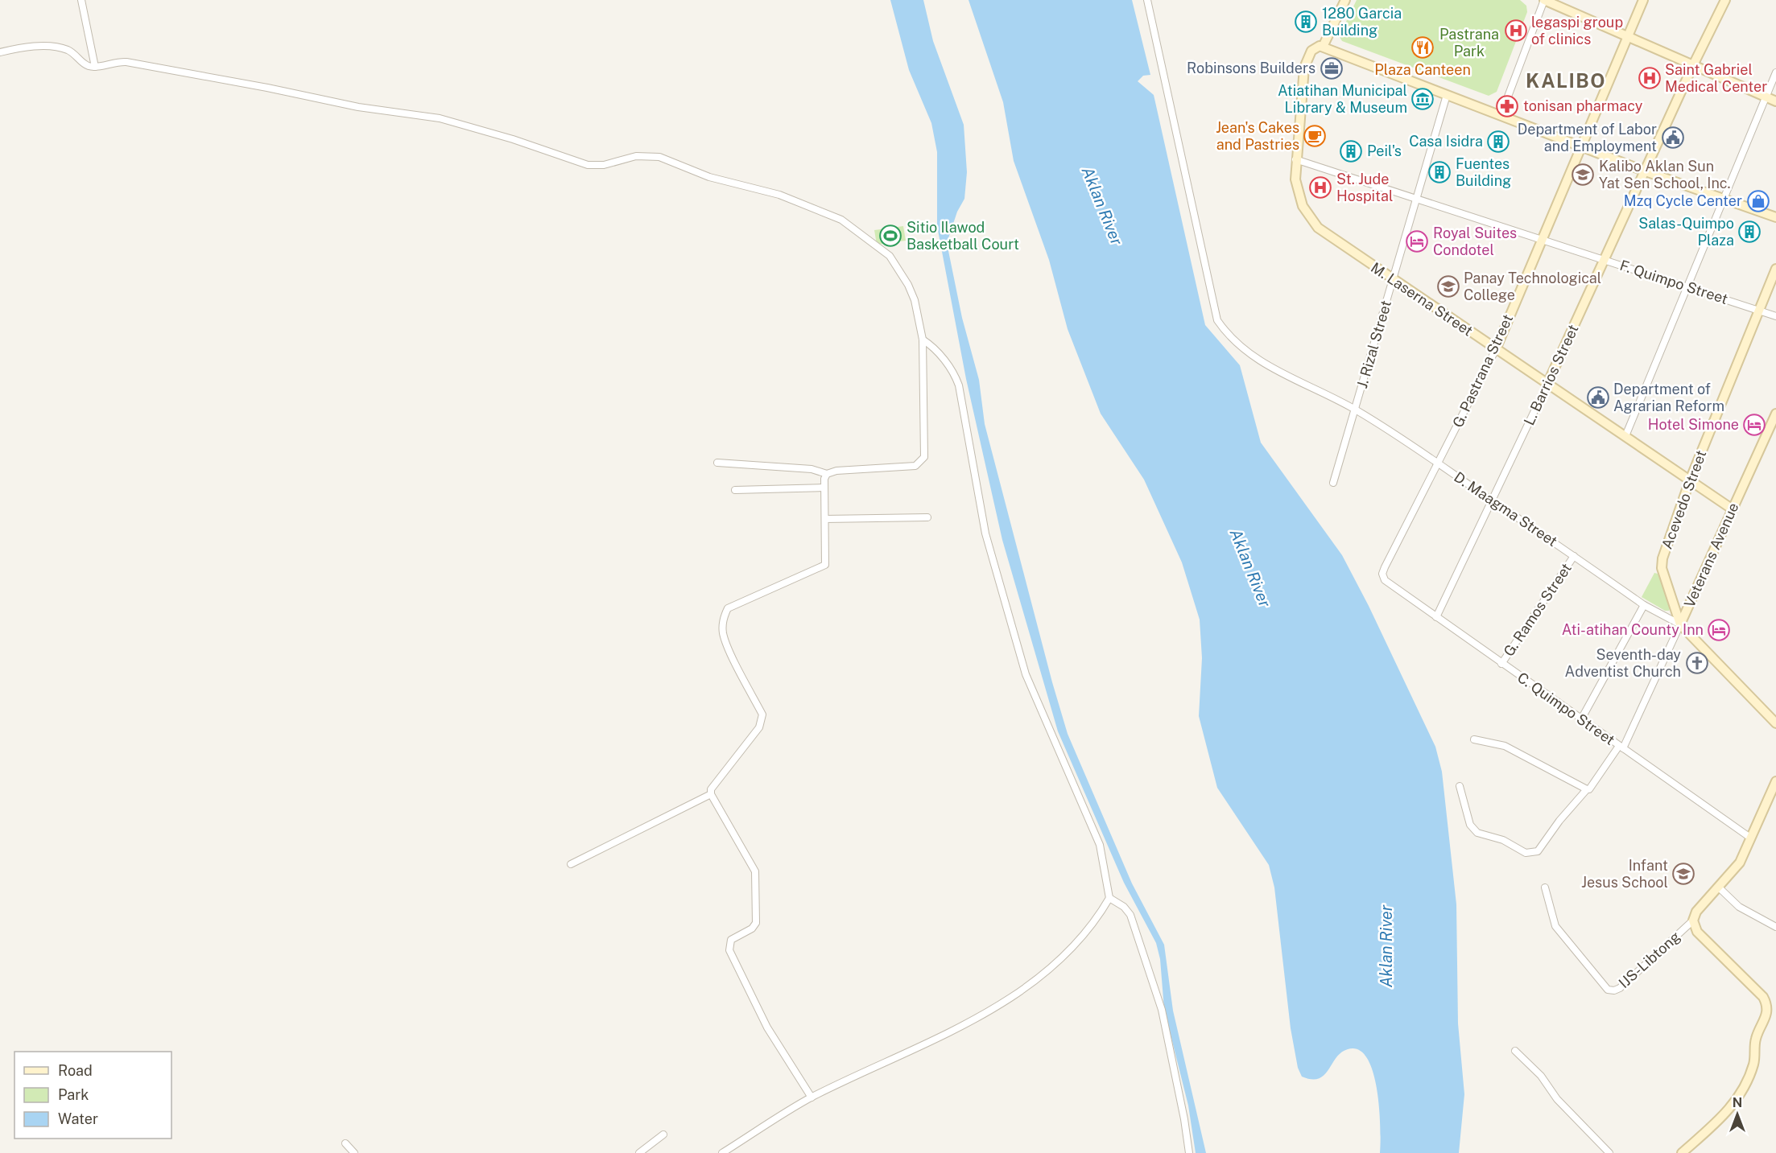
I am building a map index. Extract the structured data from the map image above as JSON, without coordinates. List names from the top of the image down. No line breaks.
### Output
{"streets":{"street":["F. Quimpo Street","M. Laserna Street","J. Rizal Street","G. Pastrana Street","L. Barrios Street","Acevedo Street","D. Maagma Street","Veterans Avenue","G. Ramos Street","C. Quimpo Street","IJS-Libtong"]},"crossings":[["F. Quimpo Street","M. Laserna Street"],["F. Quimpo Street","J. Rizal Street"],["F. Quimpo Street","G. Pastrana Street"],["F. Quimpo Street","L. Barrios Street"],["F. Quimpo Street","Acevedo Street"],["M. Laserna Street","J. Rizal Street"],["M. Laserna Street","G. Pastrana Street"],["M. Laserna Street","L. Barrios Street"],["M. Laserna Street","Acevedo Street"],["M. Laserna Street","Veterans Avenue"],["J. Rizal Street","D. Maagma Street"],["G. Pastrana Street","D. Maagma Street"],["G. Pastrana Street","C. Quimpo Street"],["L. Barrios Street","D. Maagma Street"],["L. Barrios Street","C. Quimpo Street"],["Acevedo Street","D. Maagma Street"],["Acevedo Street","Veterans Avenue"],["D. Maagma Street","Veterans Avenue"],["D. Maagma Street","G. Ramos Street"],["Veterans Avenue","C. Quimpo Street"],["G. Ramos Street","C. Quimpo Street"]],"districts":["KALIBO"],"water":["Aklan River"],"parks":["Pastrana Park"],"places":{"building":["1280 Garcia Building","Casa Isidra","Peil's","Fuentes Building","Salas-Quimpo Plaza"],"hospital":["legaspi group of clinics","Saint Gabriel Medical Center","St. Jude Hospital"],"restaurant":["Plaza Canteen"],"office":["Robinsons Builders"],"museum":["Atiatihan Municipal Library & Museum"],"pharmacy":["tonisan pharmacy"],"cafe":["Jean's Cakes and Pastries"],"public building":["Department of Labor and Employment","Department of Agrarian Reform"],"school or university":["Kalibo Aklan Sun Yat Sen School, Inc.","Panay Technological College","Infant Jesus School"],"shop":["Mzq Cycle Center"],"sports":["Sitio Ilawod Basketball Court"],"hotel":["Royal Suites Condotel","Hotel Simone","Ati-atihan County Inn"],"church":["Seventh-day Adventist Church"]},"legend":["Road","Park","Water"],"north":"top"}
